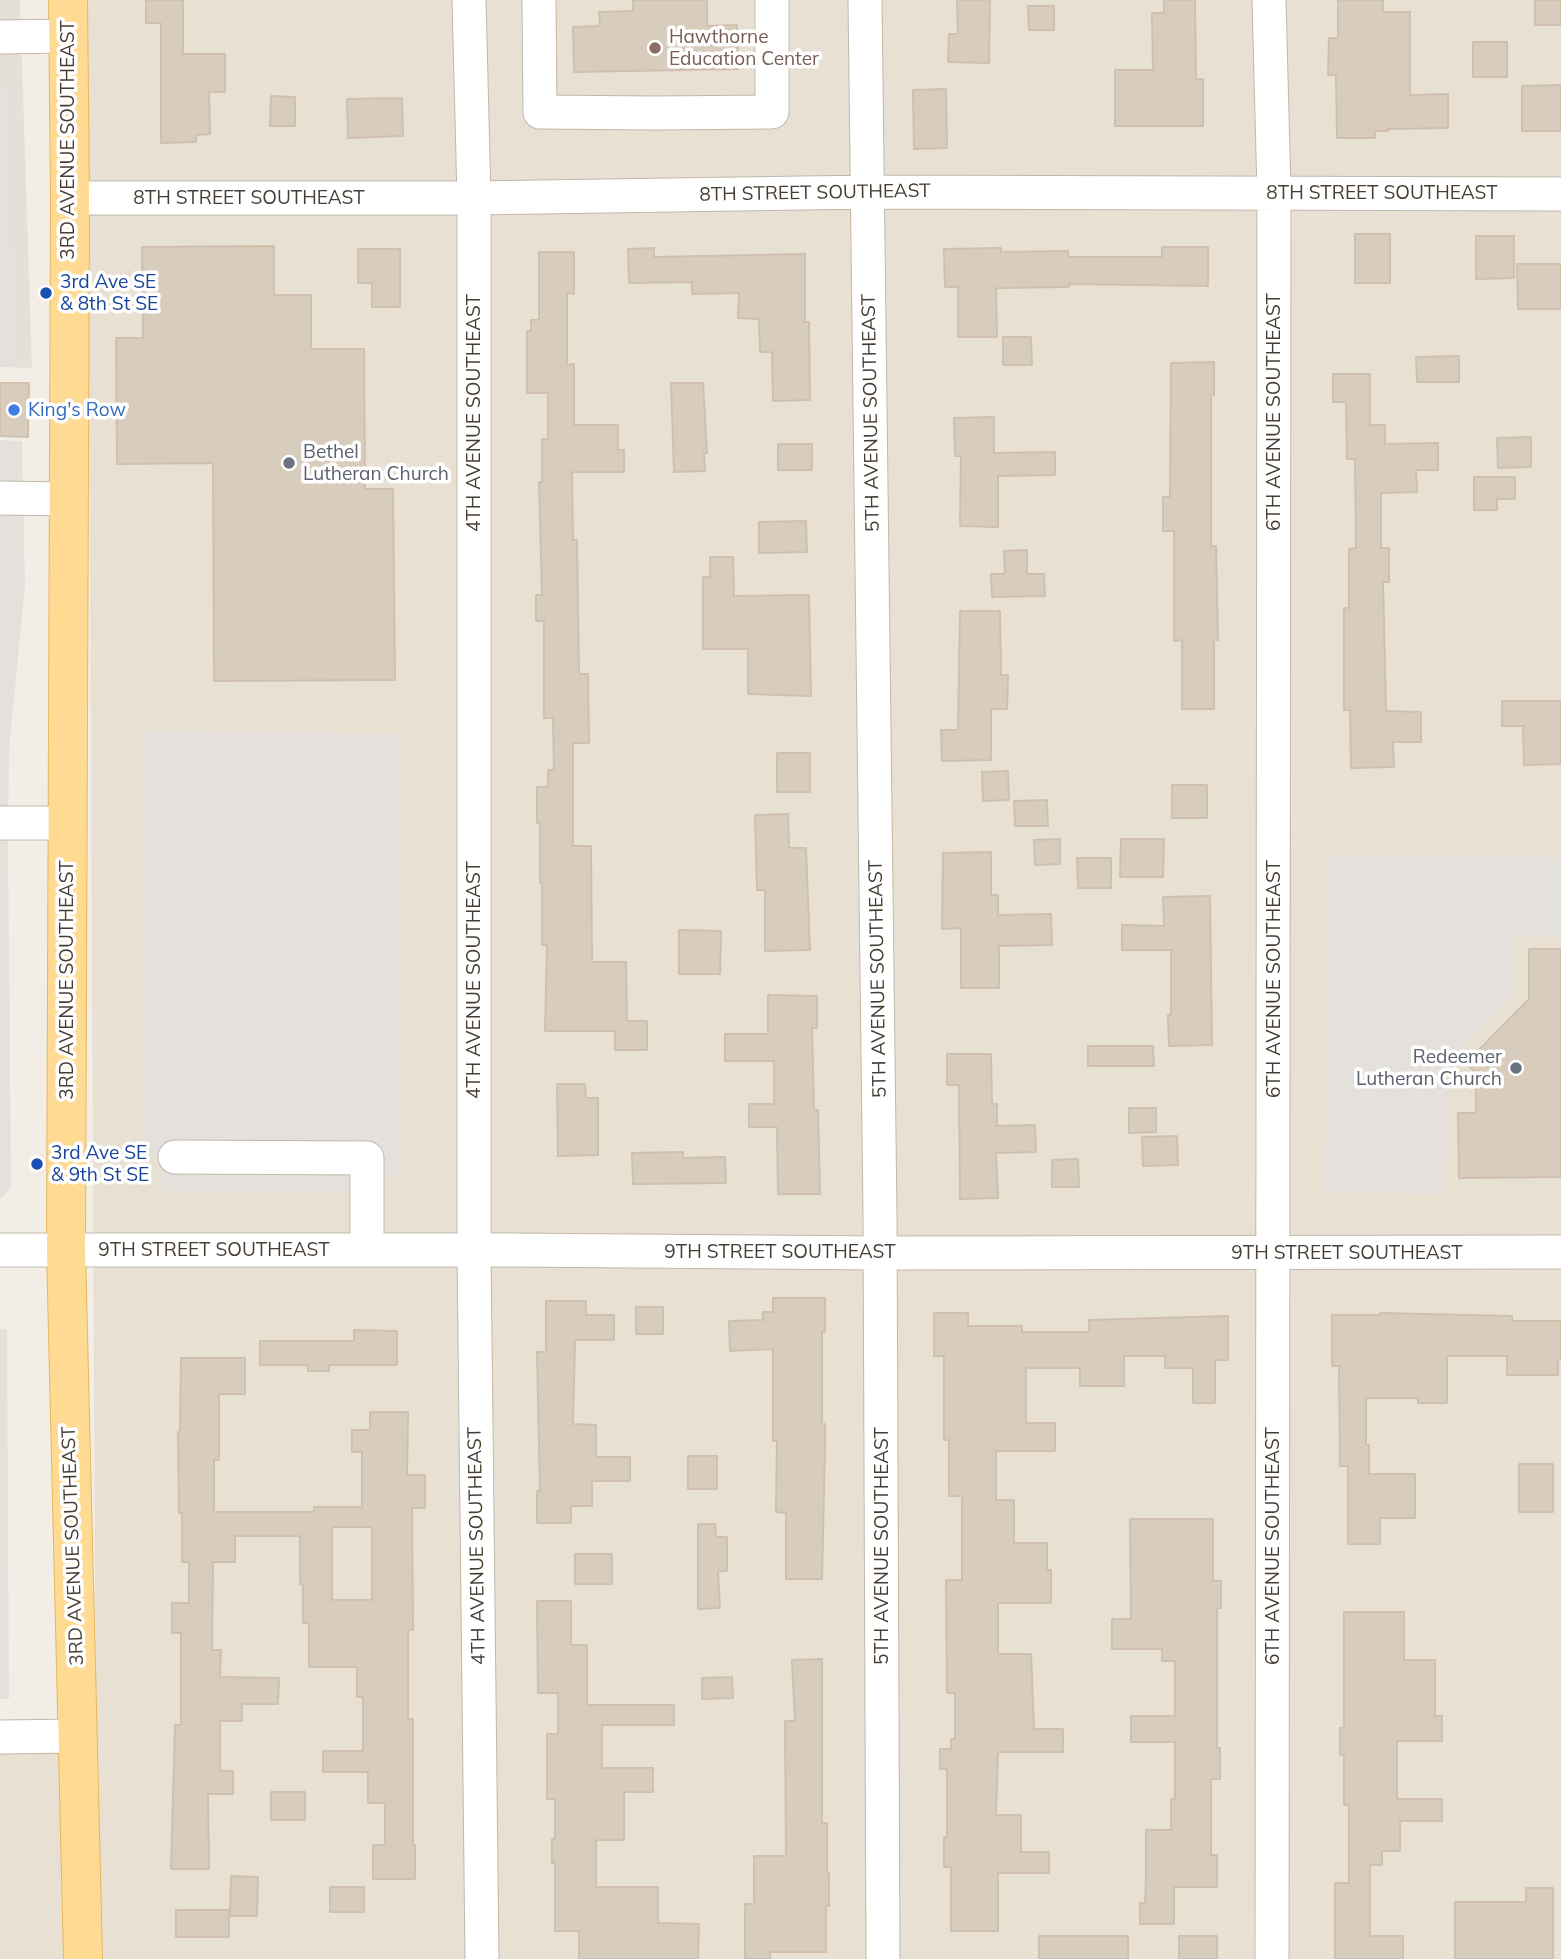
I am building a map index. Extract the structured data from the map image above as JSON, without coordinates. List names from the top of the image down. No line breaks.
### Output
{"streets":{"main road":["3RD AVENUE SOUTHEAST"],"street":["8TH STREET SOUTHEAST","6TH AVENUE SOUTHEAST","4TH AVENUE SOUTHEAST","5TH AVENUE SOUTHEAST","9TH STREET SOUTHEAST"]},"crossings":[["3RD AVENUE SOUTHEAST","8TH STREET SOUTHEAST"],["3RD AVENUE SOUTHEAST","9TH STREET SOUTHEAST"],["8TH STREET SOUTHEAST","6TH AVENUE SOUTHEAST"],["8TH STREET SOUTHEAST","4TH AVENUE SOUTHEAST"],["8TH STREET SOUTHEAST","5TH AVENUE SOUTHEAST"],["6TH AVENUE SOUTHEAST","9TH STREET SOUTHEAST"],["4TH AVENUE SOUTHEAST","9TH STREET SOUTHEAST"],["5TH AVENUE SOUTHEAST","9TH STREET SOUTHEAST"]],"places":["Hawthorne Education Center","3rd Ave SE & 8th St SE","King's Row","Bethel Lutheran Church","Redeemer Lutheran Church","3rd Ave SE & 9th St SE"]}
